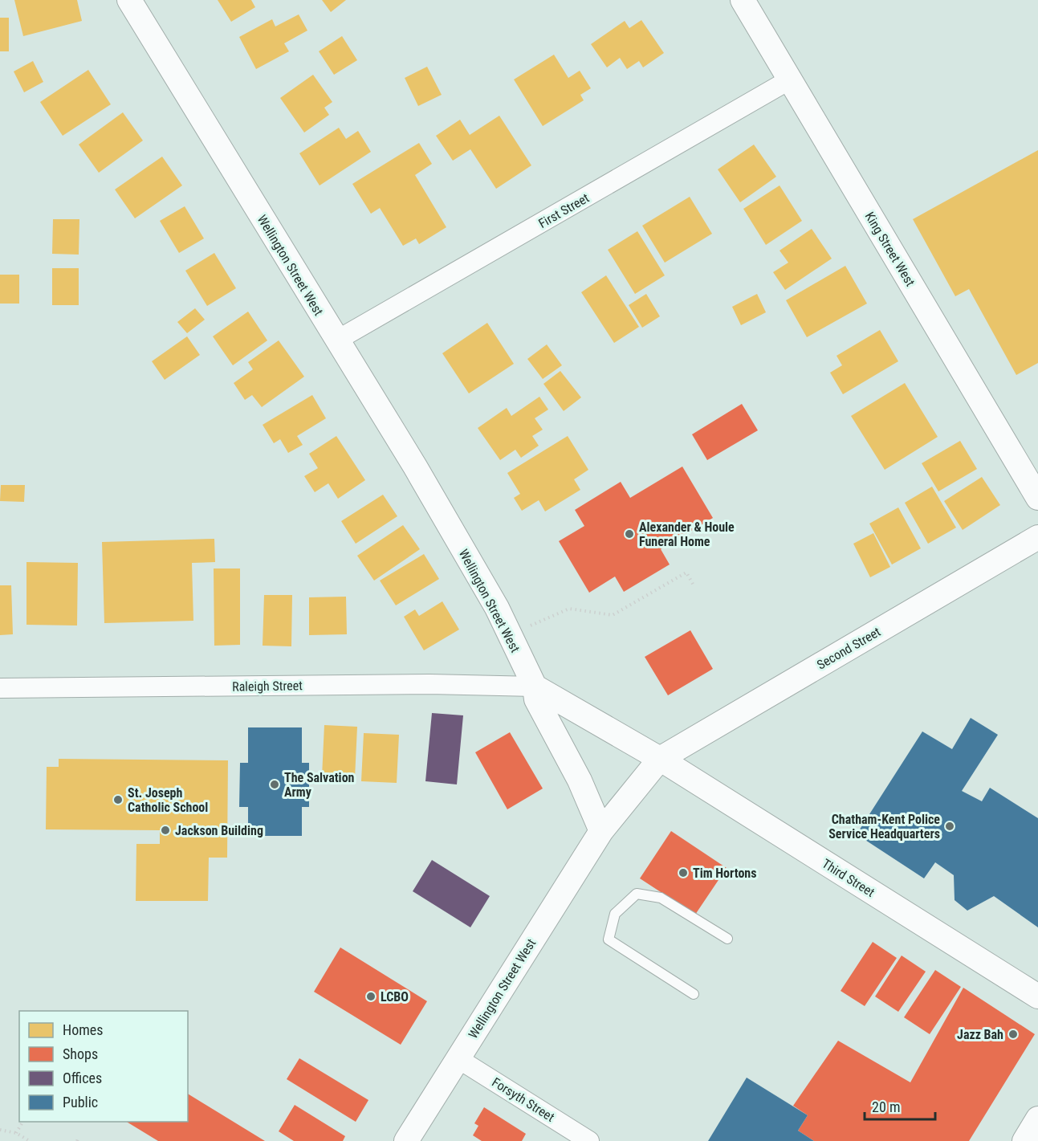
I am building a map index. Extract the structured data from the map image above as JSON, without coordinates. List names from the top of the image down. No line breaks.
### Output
{"streets":{"street":["First Street","King Street West","Wellington Street West","Second Street","Raleigh Street","Third Street","Forsyth Street"]},"crossings":[["First Street","King Street West"],["First Street","Wellington Street West"],["Wellington Street West","Second Street"],["Wellington Street West","Raleigh Street"],["Wellington Street West","Third Street"],["Wellington Street West","Forsyth Street"],["Second Street","Third Street"]],"places":["Alexander & Houle Funeral Home","The Salvation Army","St. Joseph Catholic School","Chatham-Kent Police Service Headquarters","Jackson Building","Tim Hortons","LCBO","Jazz Bah"],"legend":["Homes","Shops","Offices","Public"],"scale_bar":"20 m"}
